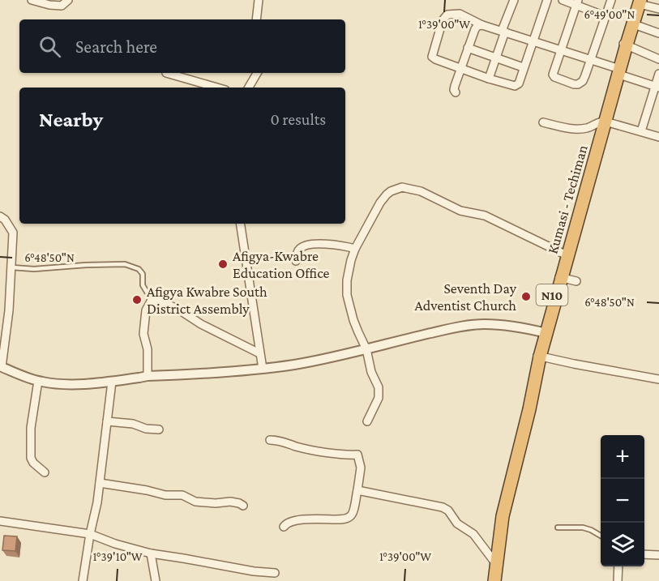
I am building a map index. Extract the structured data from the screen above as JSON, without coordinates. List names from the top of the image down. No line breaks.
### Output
{"streets":{"highway":["Kumasi - Techiman","N10"]},"places":["Afigya-Kwabre Education Office","Seventh Day Adventist Church","Afigya Kwabre South District Assembly"],"page":{"search":"Search here","heading":["Nearby","0 results"],"map_buttons":["+","−"]},"coordinates":["6°49'00\"N","1°39'00\"W","6°48'50\"N","1°39'10\"W"]}
